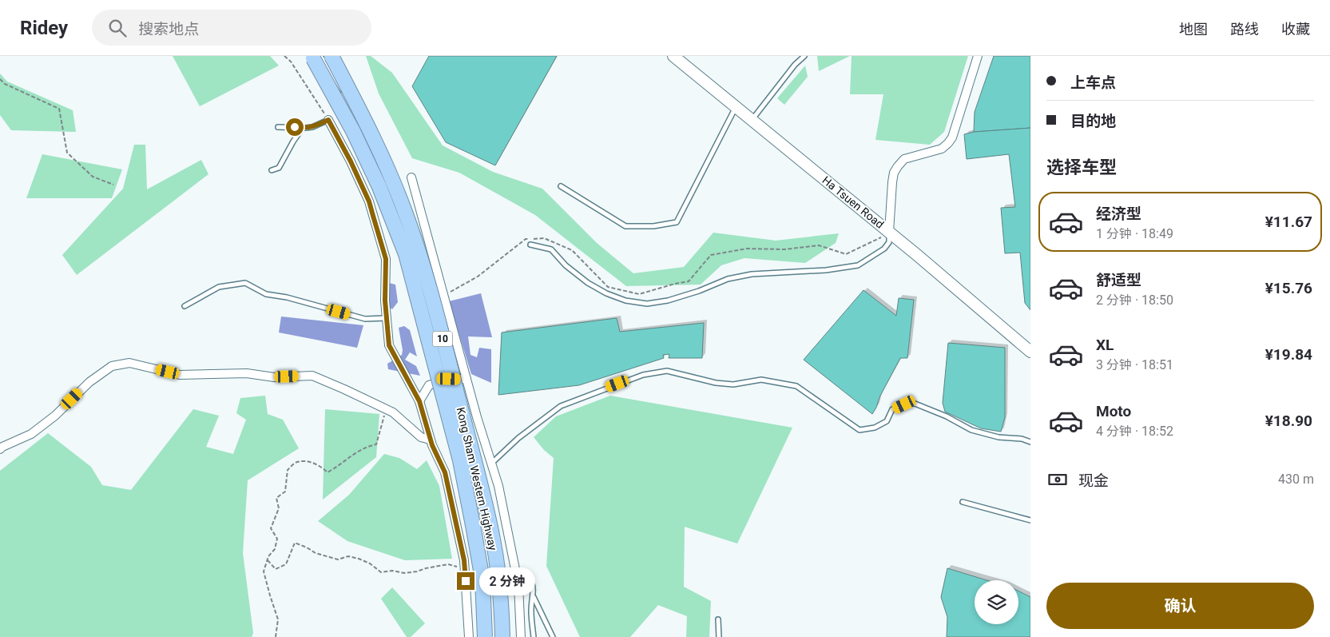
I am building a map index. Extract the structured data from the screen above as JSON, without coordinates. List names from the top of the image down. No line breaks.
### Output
{"streets":{"highway":["10","Kong Sham Western Highway"],"street":["Ha Tsuen Road"]},"page":{"header":"Ridey","search":"搜索地点","nav":["地图","路线","收藏"],"banner":["上车点","目的地"],"heading":"选择车型","list":[{"name":"经济型","note":"1 分钟 · 18:49","value":"¥11.67"},{"name":"舒适型","note":"2 分钟 · 18:50","value":"¥15.76"},{"name":"XL","note":"3 分钟 · 18:51","value":"¥19.84"},{"name":"Moto","note":"4 分钟 · 18:52","value":"¥18.90"}],"pay":["现金","430 m"],"bubble":"2 分钟","buttons":"确认"}}
